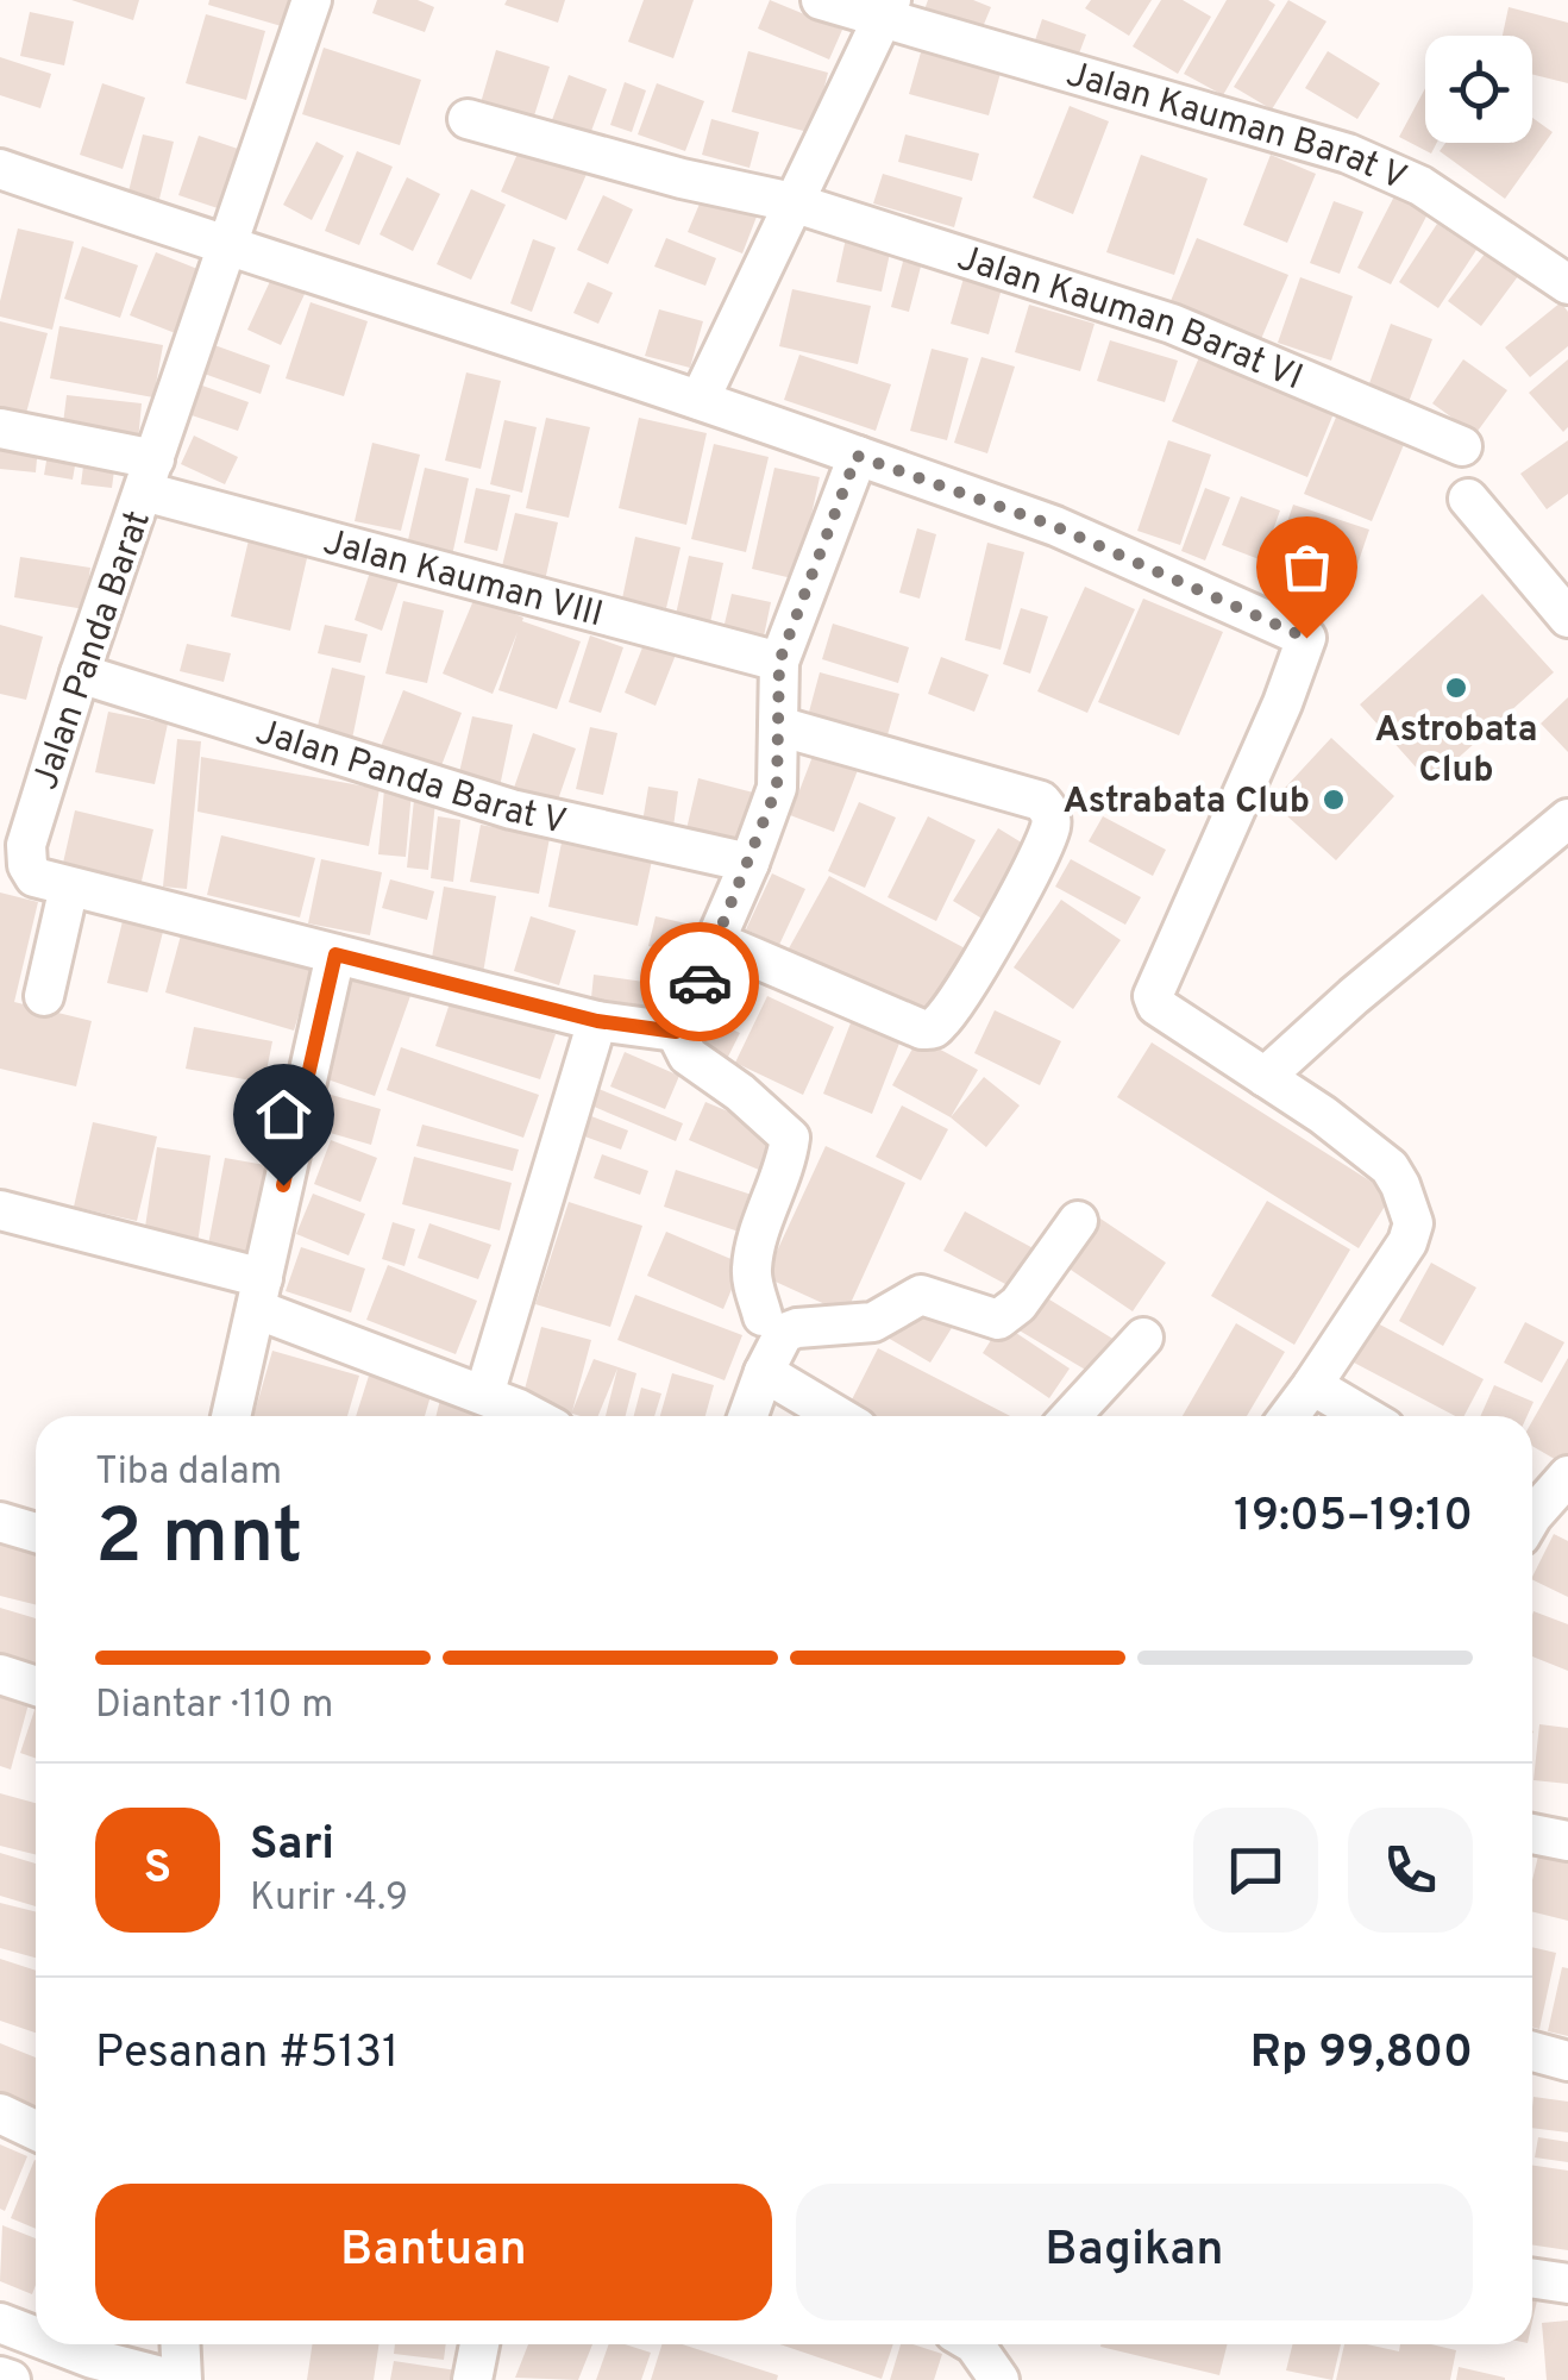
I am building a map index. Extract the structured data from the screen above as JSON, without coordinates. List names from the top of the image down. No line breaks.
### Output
{"streets":{"street":["Jalan Kauman Barat V","Jalan Kauman Barat VI","Jalan Kauman VIII","Jalan Panda Barat","Jalan Panda Barat V"]},"crossings":[["Jalan Kauman VIII","Jalan Panda Barat"],["Jalan Panda Barat","Jalan Panda Barat V"]],"places":["Astrobata Club","Astrabata Club"],"page":{"heading":["2 mnt","Tiba dalam","19:05–19:10"],"panel":["Sari","Kurir · 4.9","Pesanan #5131","Rp 99,800"],"bar":"Diantar · 110 m","round":"S","buttons":["Bantuan","Bagikan"]}}
